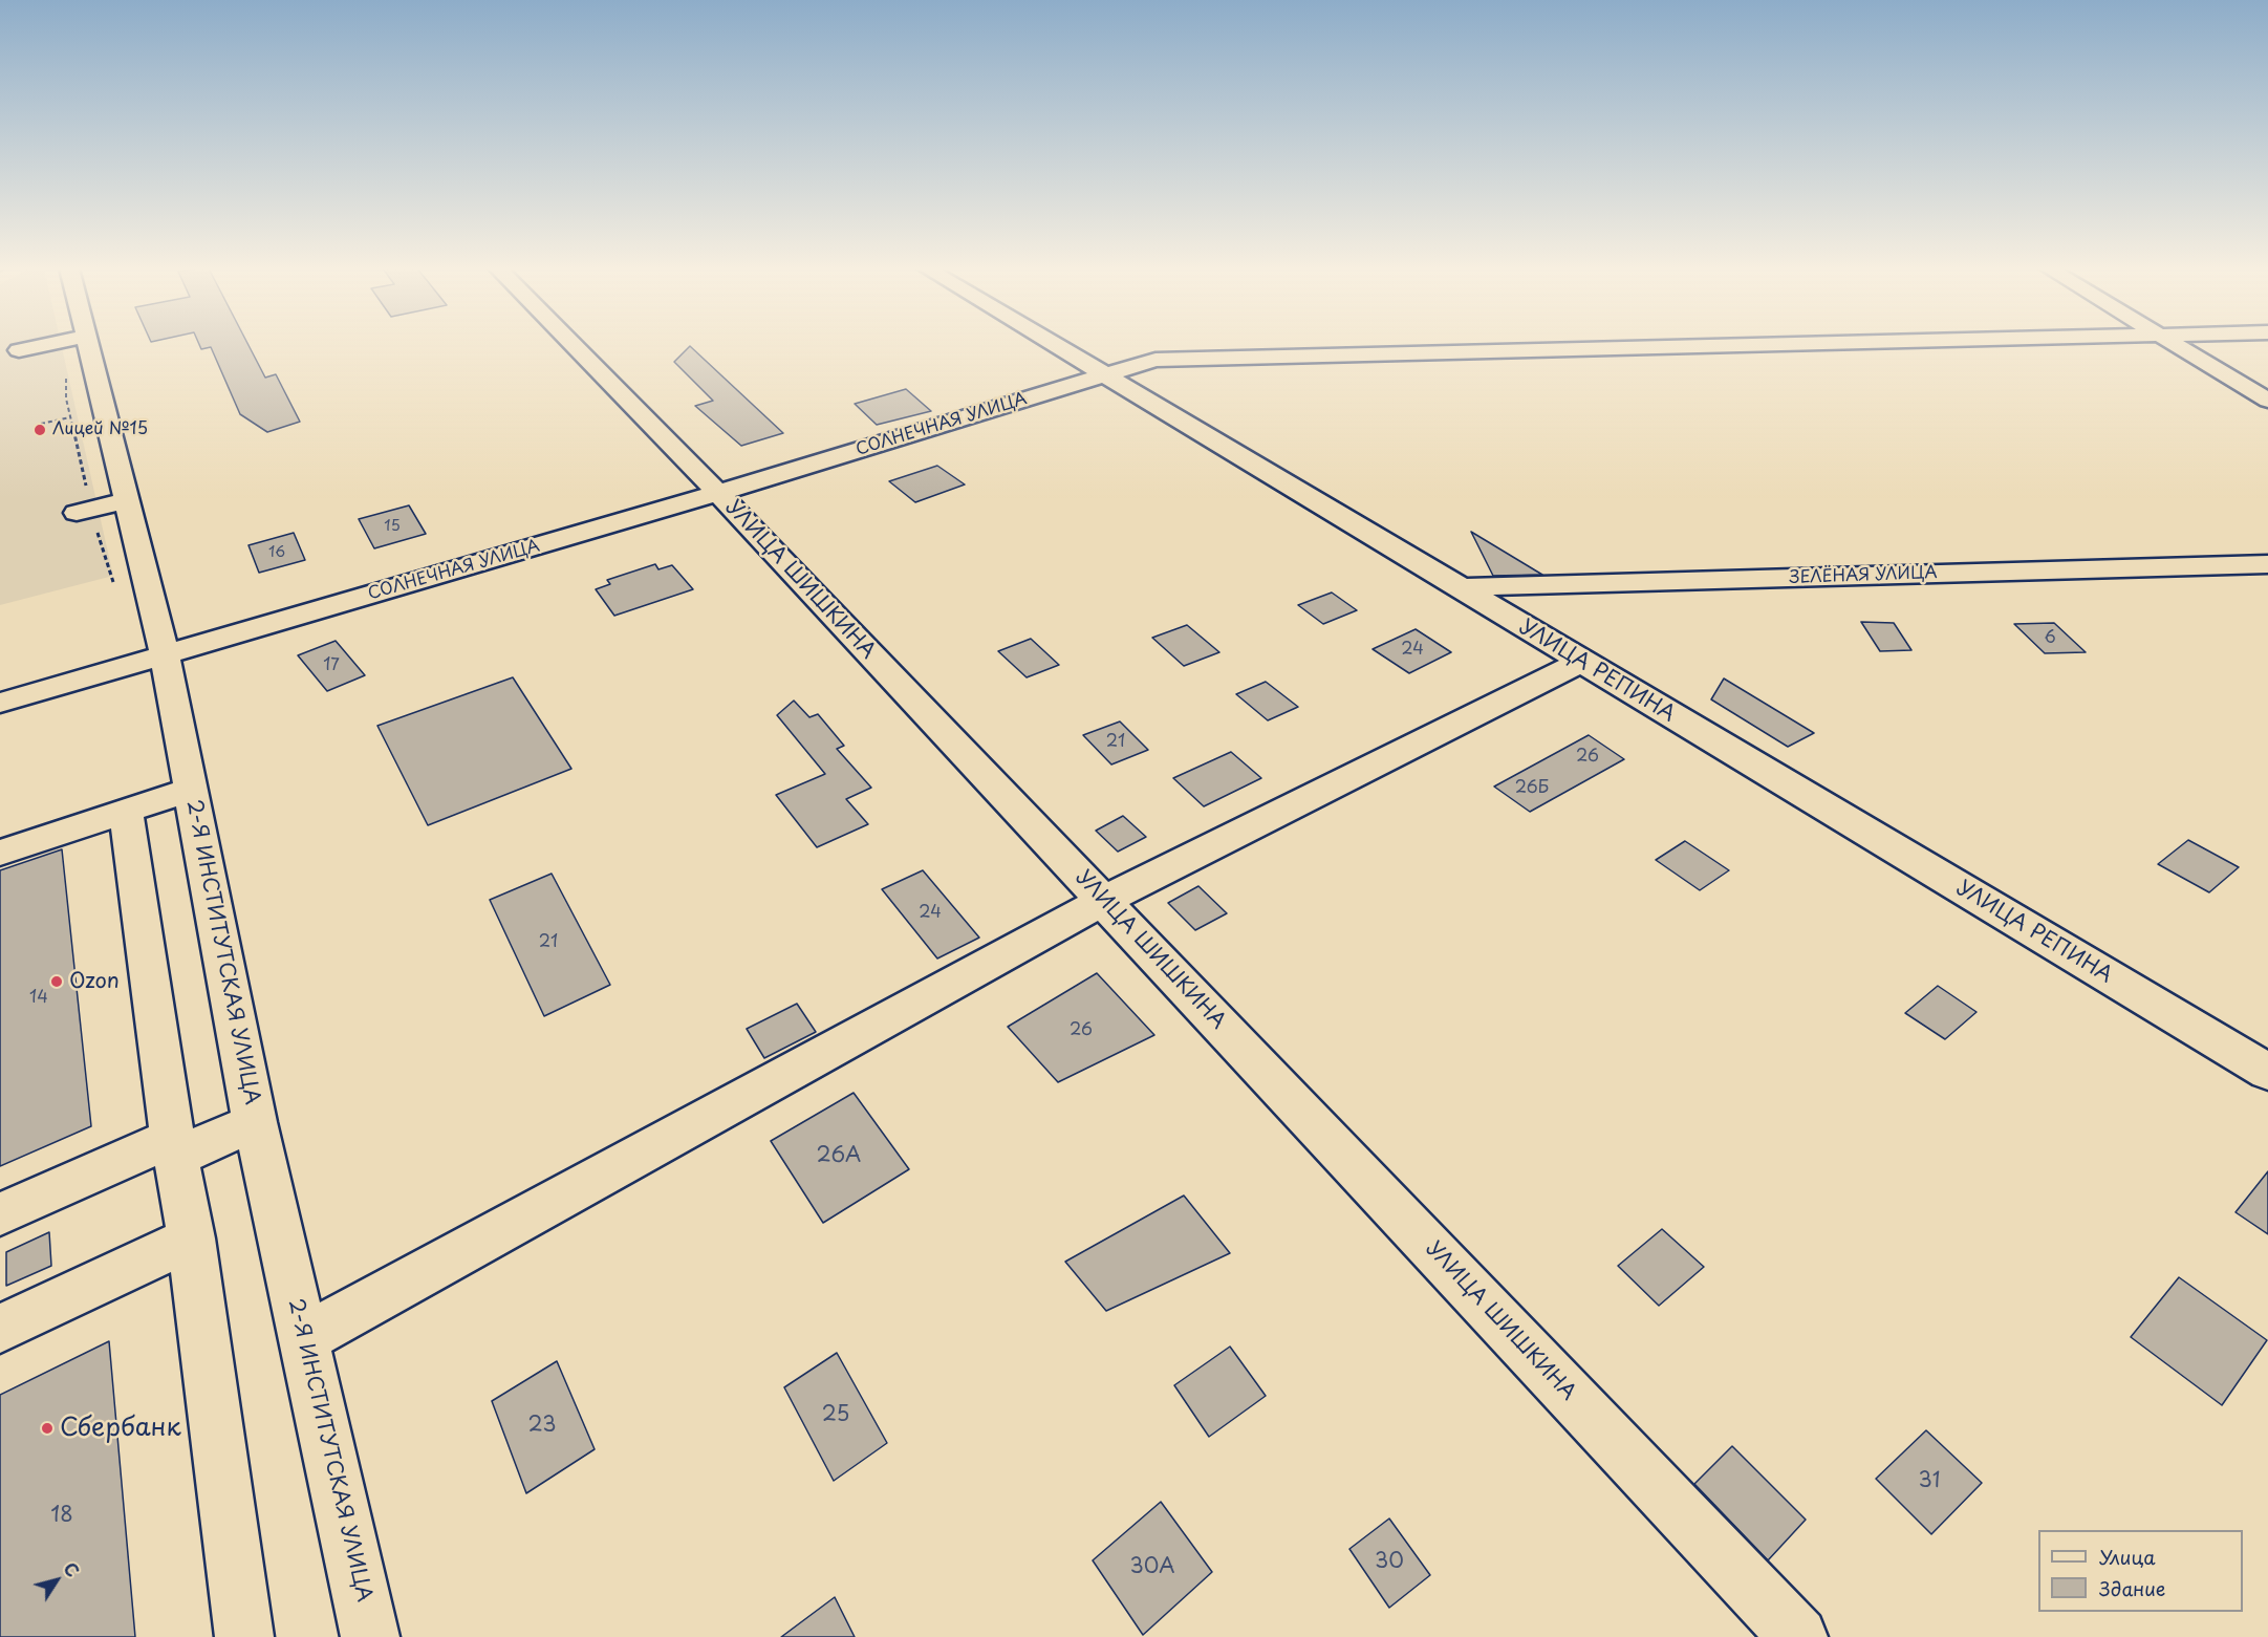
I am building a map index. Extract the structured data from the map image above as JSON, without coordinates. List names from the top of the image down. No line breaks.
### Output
{"streets":{"street":["СОЛНЕЧНАЯ УЛИЦА","ЗЕЛЁНАЯ УЛИЦА","УЛИЦА ШИШКИНА","УЛИЦА РЕПИНА","2-Я ИНСТИТУТСКАЯ УЛИЦА"]},"crossings":[["СОЛНЕЧНАЯ УЛИЦА","УЛИЦА ШИШКИНА"],["СОЛНЕЧНАЯ УЛИЦА","УЛИЦА РЕПИНА"],["СОЛНЕЧНАЯ УЛИЦА","2-Я ИНСТИТУТСКАЯ УЛИЦА"],["ЗЕЛЁНАЯ УЛИЦА","УЛИЦА РЕПИНА"]],"places":["Лицей №15","Ozon","Сбербанк"],"house_numbers":["15","16","6","24","17","21","26","26Б","24","21","14","26","26А","25","23","31","18","30","30А"],"legend":["Улица","Здание"],"north":"top right"}
